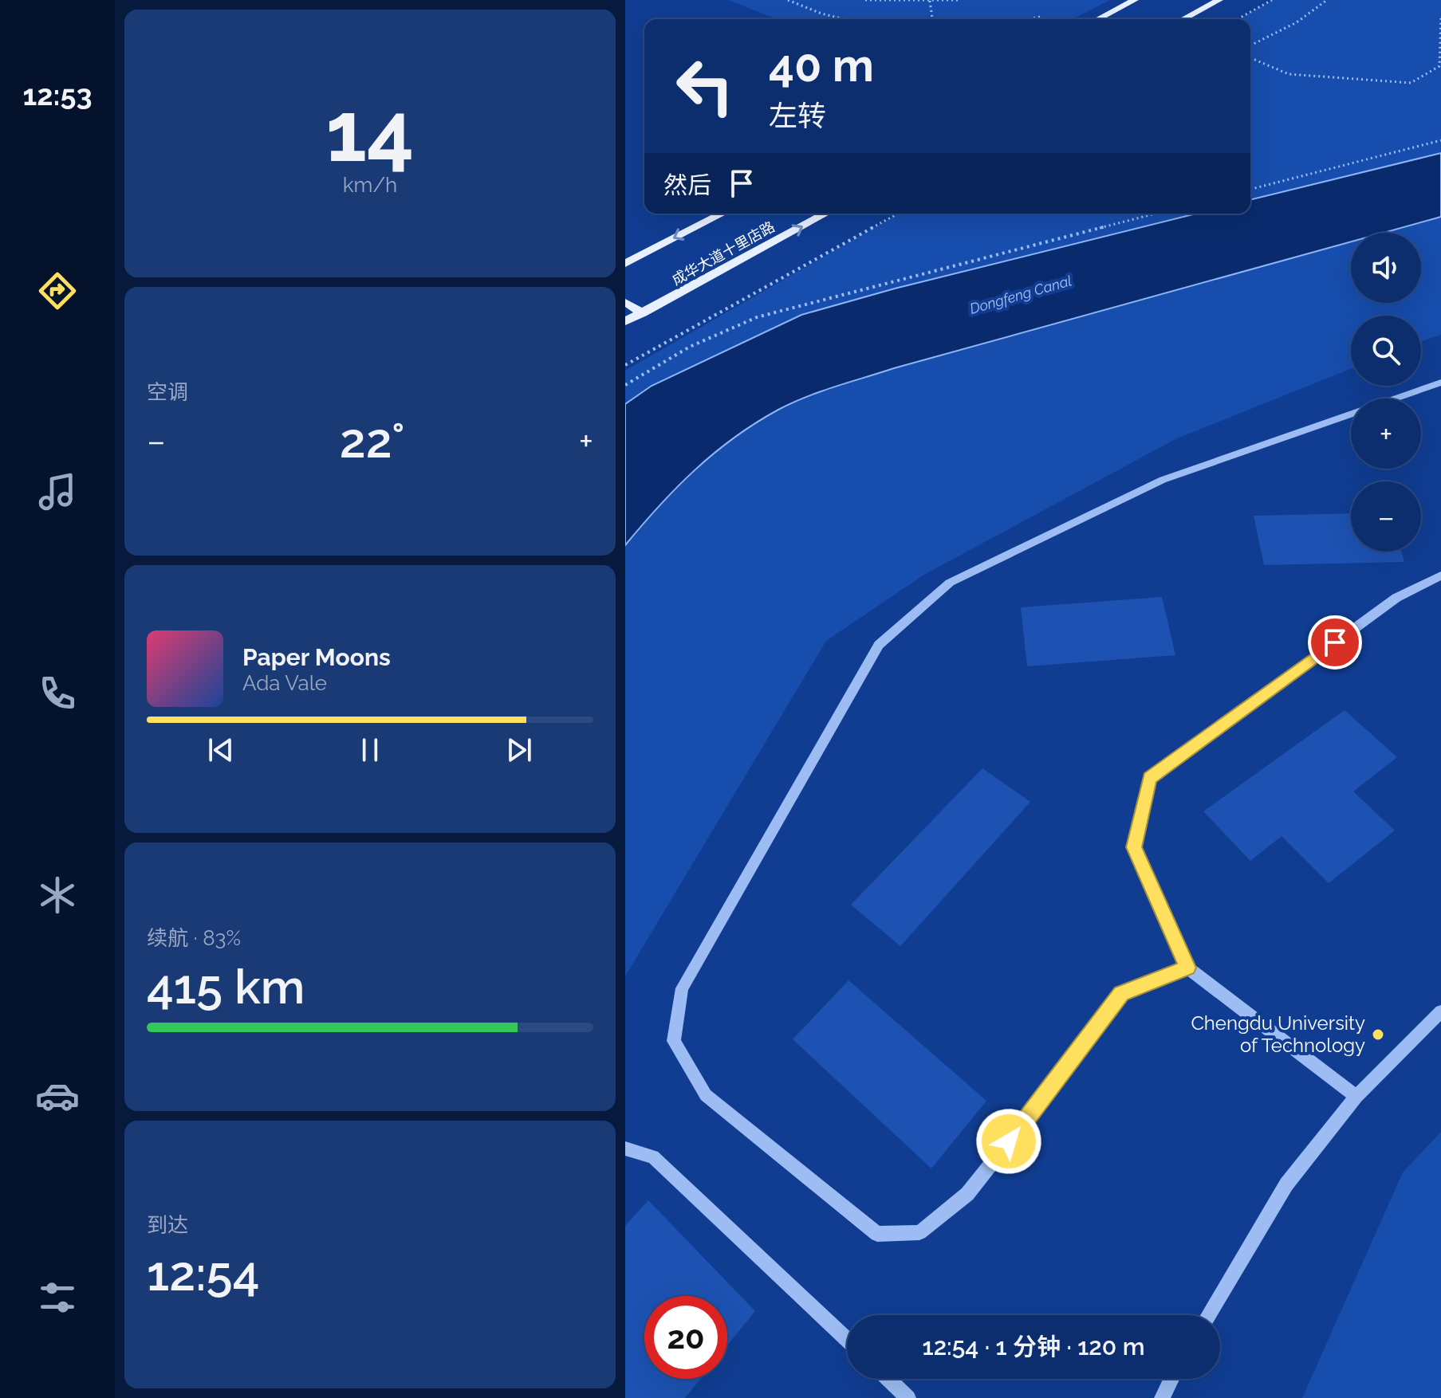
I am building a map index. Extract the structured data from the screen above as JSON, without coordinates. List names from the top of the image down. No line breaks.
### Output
{"streets":{"main road":["成华大道十里店路"]},"water":["Dongfeng Canal"],"places":["Chengdu University of Technology"],"page":{"tabs":"12:53","tile":[["14","km/h"],"空调",["续航 · 83%","415 km"],["到达","12:54"]],"turn":["40 m","左转"],"then":"然后","map_buttons":["+","−"],"heat":["−","22°","+"],"song":["Paper Moons","Ada Vale"],"limit":"20","trip":"12:54 · 1 分钟 · 120 m"}}
